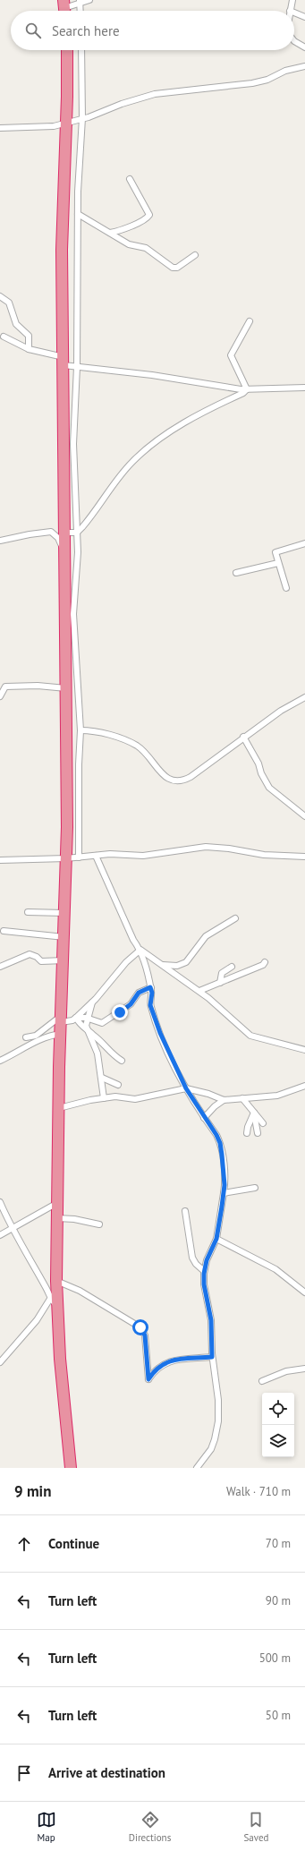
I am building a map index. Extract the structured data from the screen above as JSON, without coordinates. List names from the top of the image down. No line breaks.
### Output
{"page":{"search":"Search here","heading":["9 min","Walk · 710 m"],"list":[["Continue","70 m"],["Turn left","90 m"],["Turn left","500 m"],["Turn left","50 m"],"Arrive at destination"],"nav":["Map","Directions","Saved"]}}
